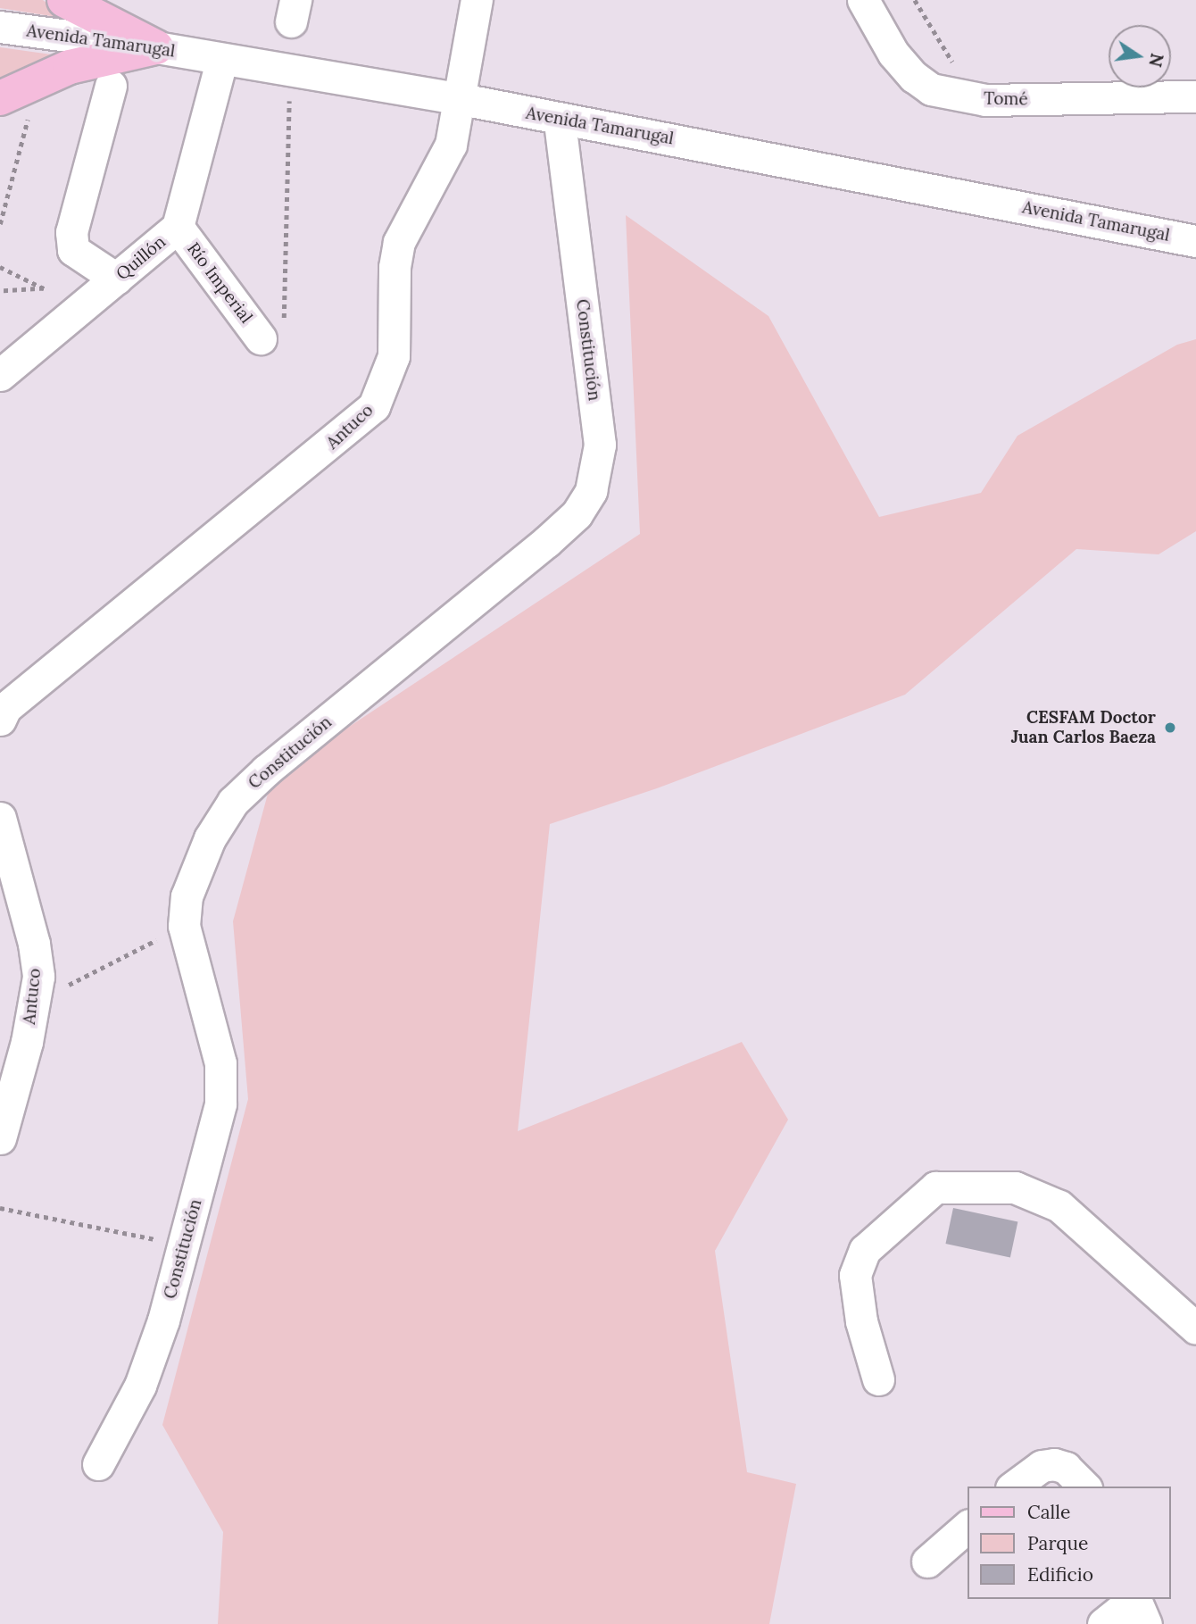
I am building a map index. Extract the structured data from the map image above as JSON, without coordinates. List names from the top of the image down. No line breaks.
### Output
{"streets":{"street":["Avenida Tamarugal","Tomé","Quillón","Río Imperial","Constitución","Antuco"]},"crossings":[["Avenida Tamarugal","Quillón"],["Avenida Tamarugal","Constitución"],["Avenida Tamarugal","Antuco"],["Quillón","Río Imperial"]],"places":["CESFAM Doctor Juan Carlos Baeza"],"legend":["Calle","Parque","Edificio"],"north":"right"}
